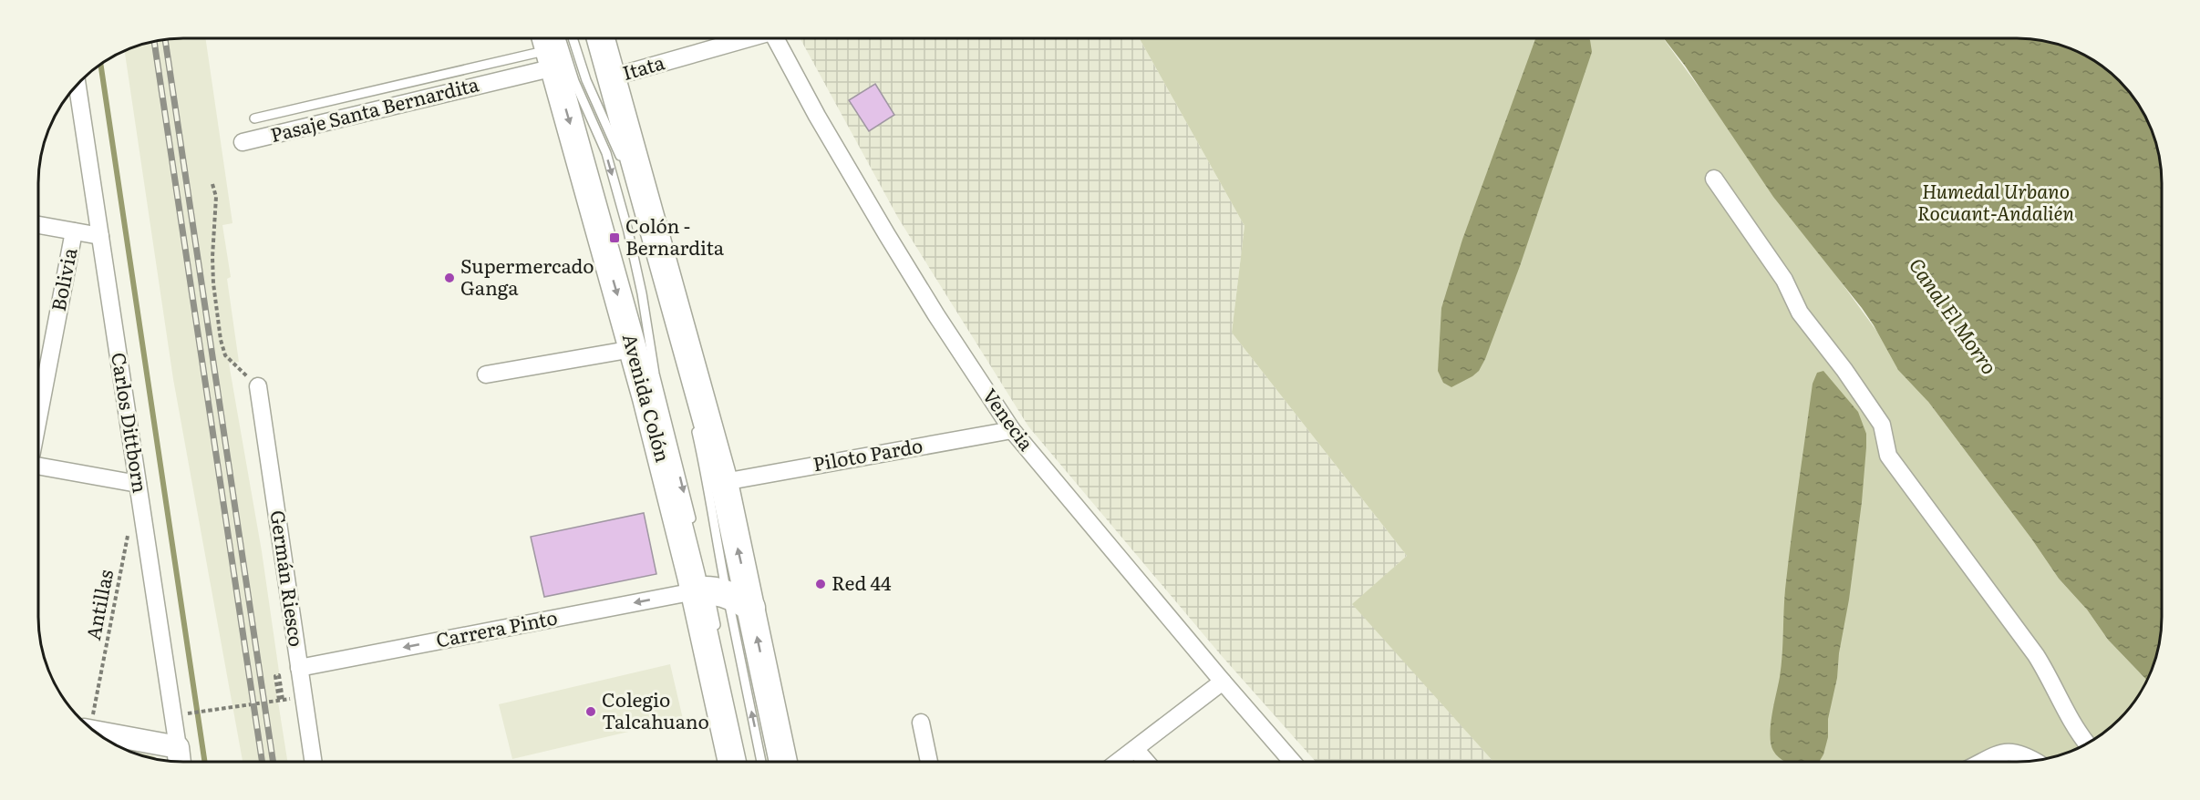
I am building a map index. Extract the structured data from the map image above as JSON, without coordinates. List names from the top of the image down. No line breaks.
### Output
{"streets":{"main road":["Avenida Colón"],"street":["Itata","Pasaje Santa Bernardita","Bolivia","Venecia","Carlos Dittborn","Piloto Pardo","Germán Riesco","Carrera Pinto"],"path":["Antillas"]},"crossings":[["Pasaje Santa Bernardita","Avenida Colón"],["Avenida Colón","Carrera Pinto"],["Venecia","Piloto Pardo"],["Germán Riesco","Carrera Pinto"]],"one_way":["Carrera Pinto"],"water":["Canal El Morro"],"parks":["Humedal Urbano Rocuant-Andalién"],"places":{"transit":["Colón - Bernardita"],"other":["Supermercado Ganga","Red 44","Colegio Talcahuano"]}}
